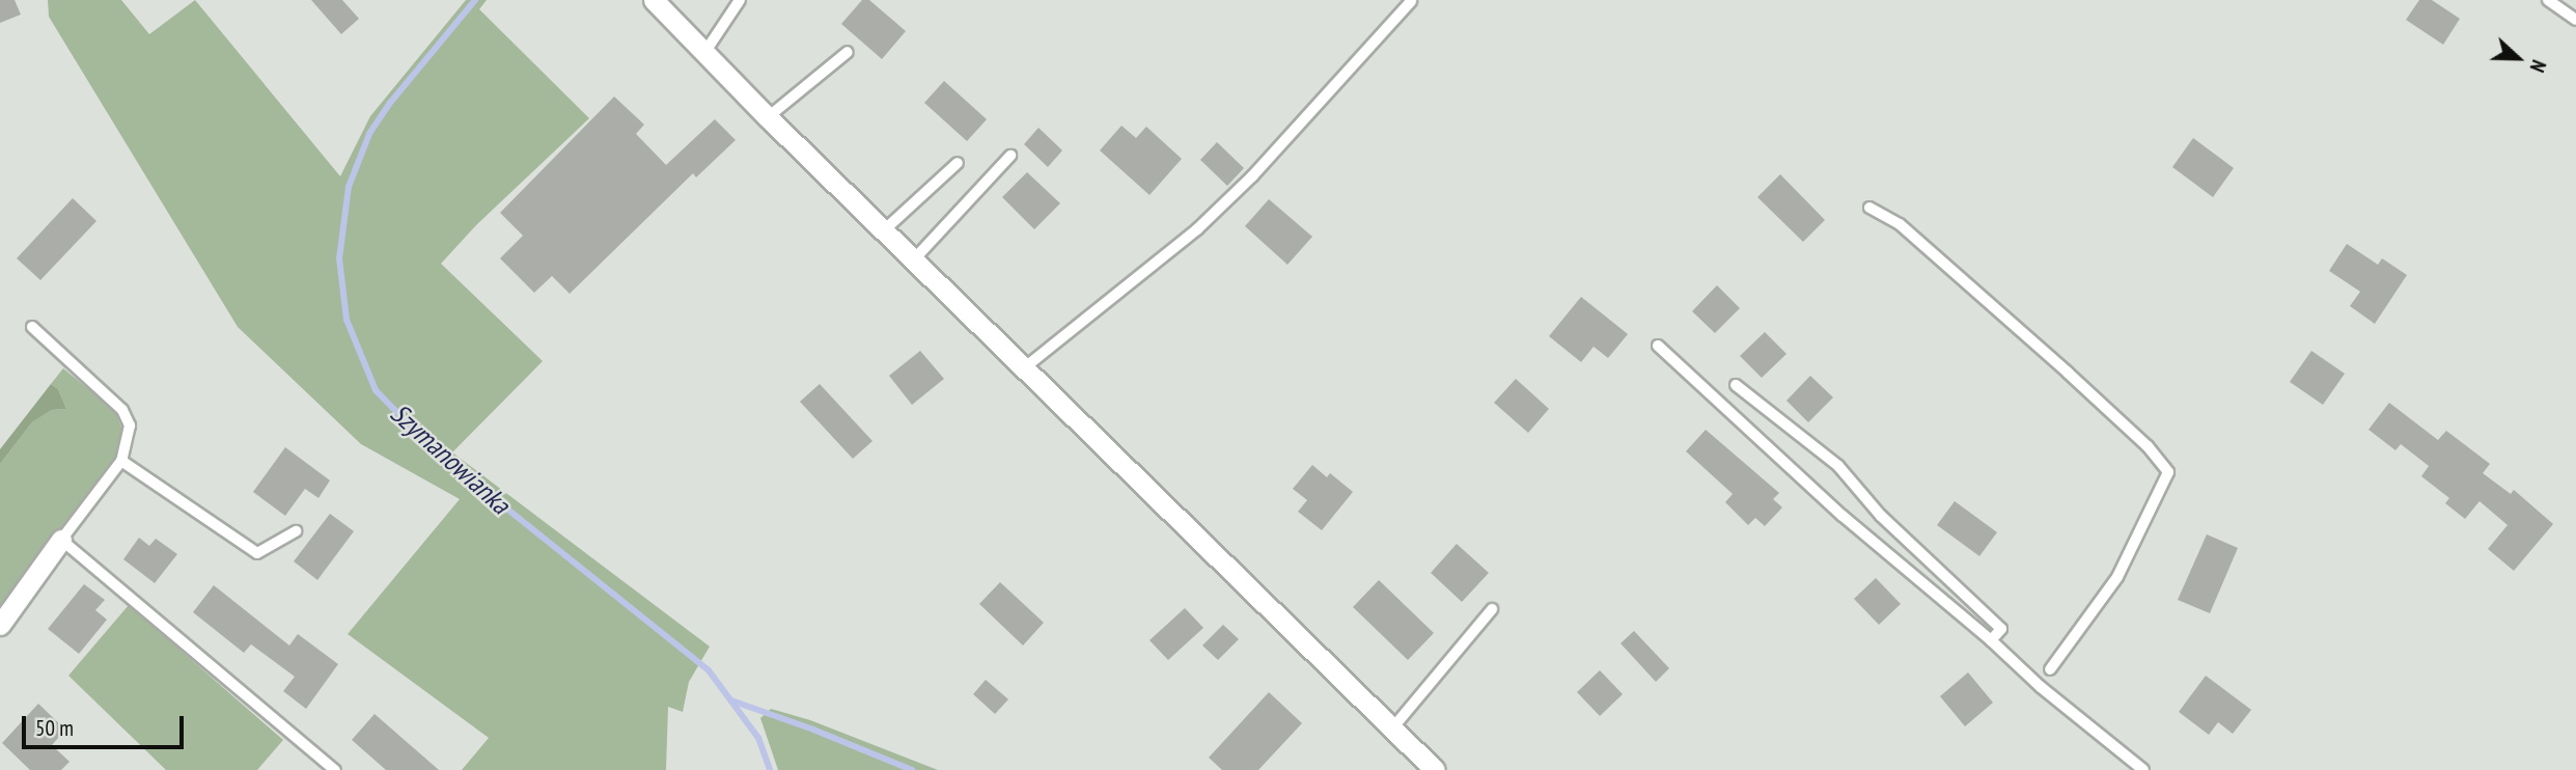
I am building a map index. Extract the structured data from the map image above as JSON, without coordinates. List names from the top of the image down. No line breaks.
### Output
{"water":["Szymanowianka"],"scale_bar":"50 m","north":"right"}
